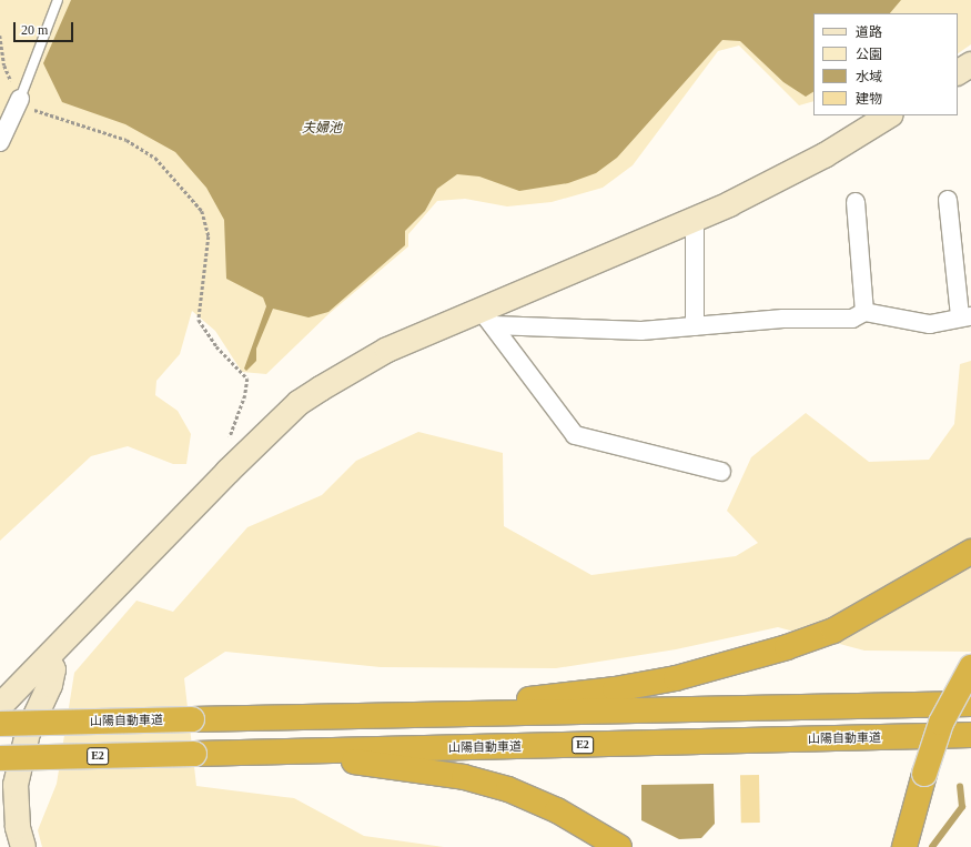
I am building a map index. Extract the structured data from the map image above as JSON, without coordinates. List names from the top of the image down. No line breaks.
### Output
{"streets":{"highway":["山陽自動車道","E2"]},"water":["夫婦池"],"legend":["道路","公園","水域","建物"],"scale_bar":"20 m"}
